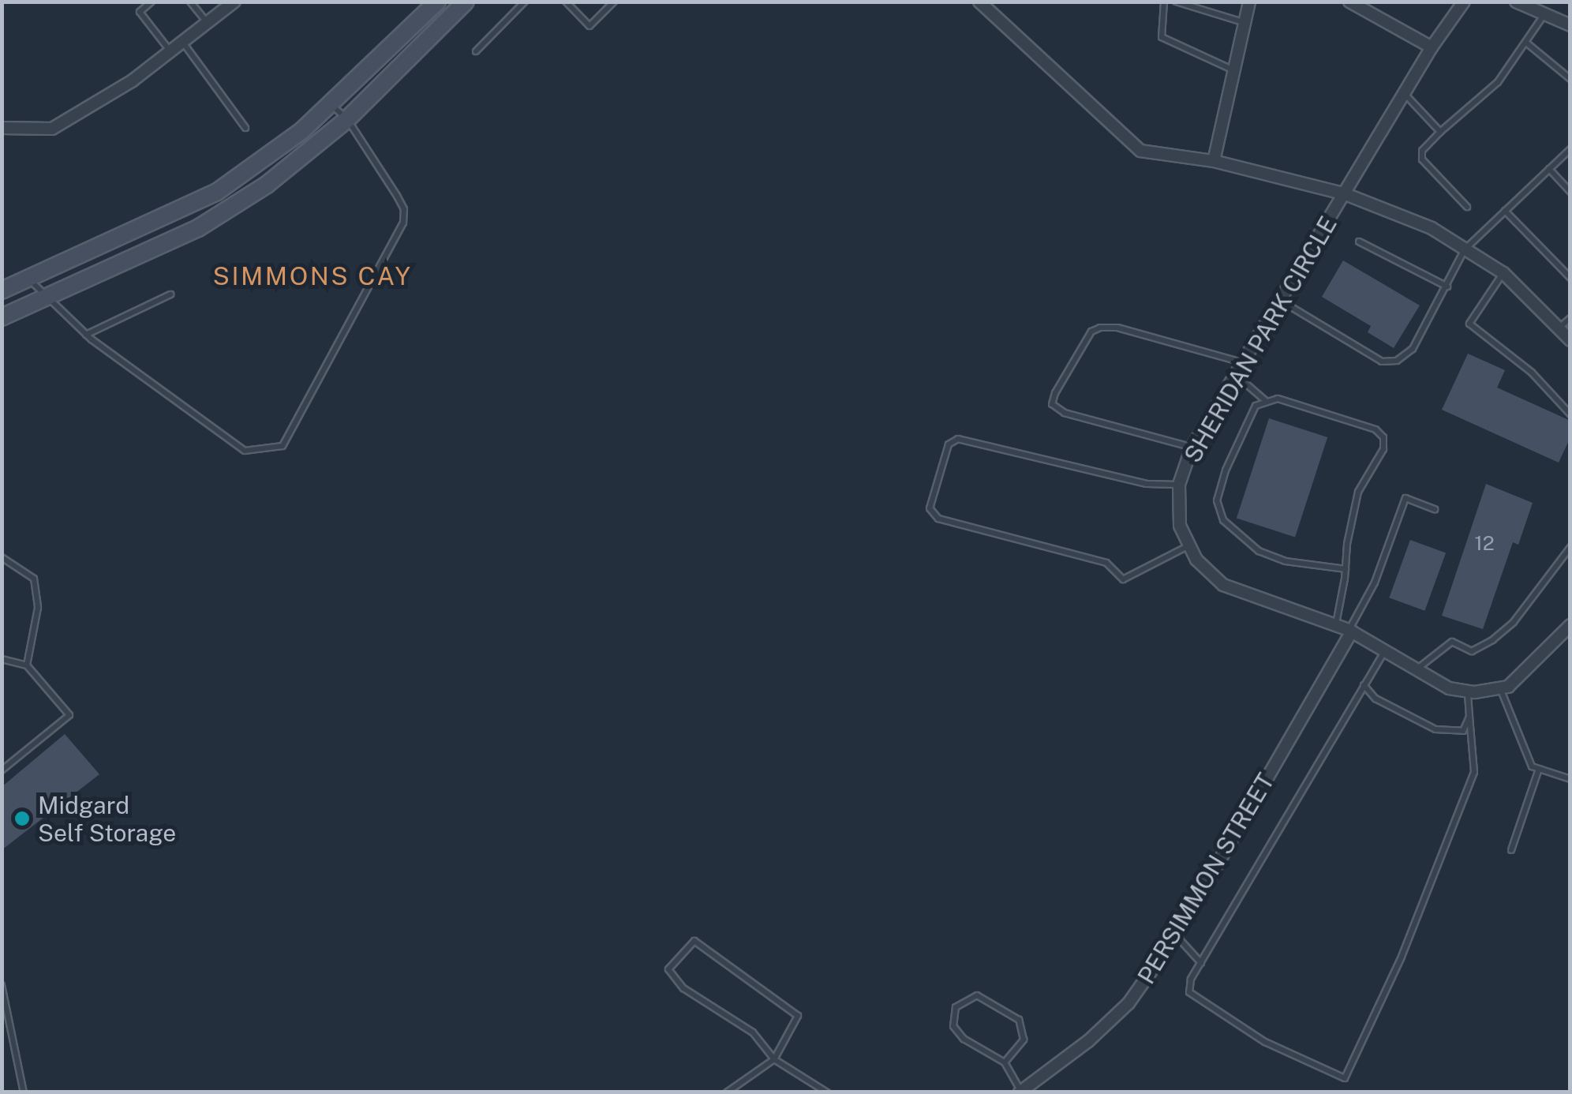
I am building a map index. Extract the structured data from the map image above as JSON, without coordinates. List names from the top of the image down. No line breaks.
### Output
{"streets":{"street":["SHERIDAN PARK CIRCLE","PERSIMMON STREET"]},"crossings":[["SHERIDAN PARK CIRCLE","PERSIMMON STREET"]],"districts":["SIMMONS CAY"],"places":["Midgard Self Storage"],"house_numbers":["12"]}
